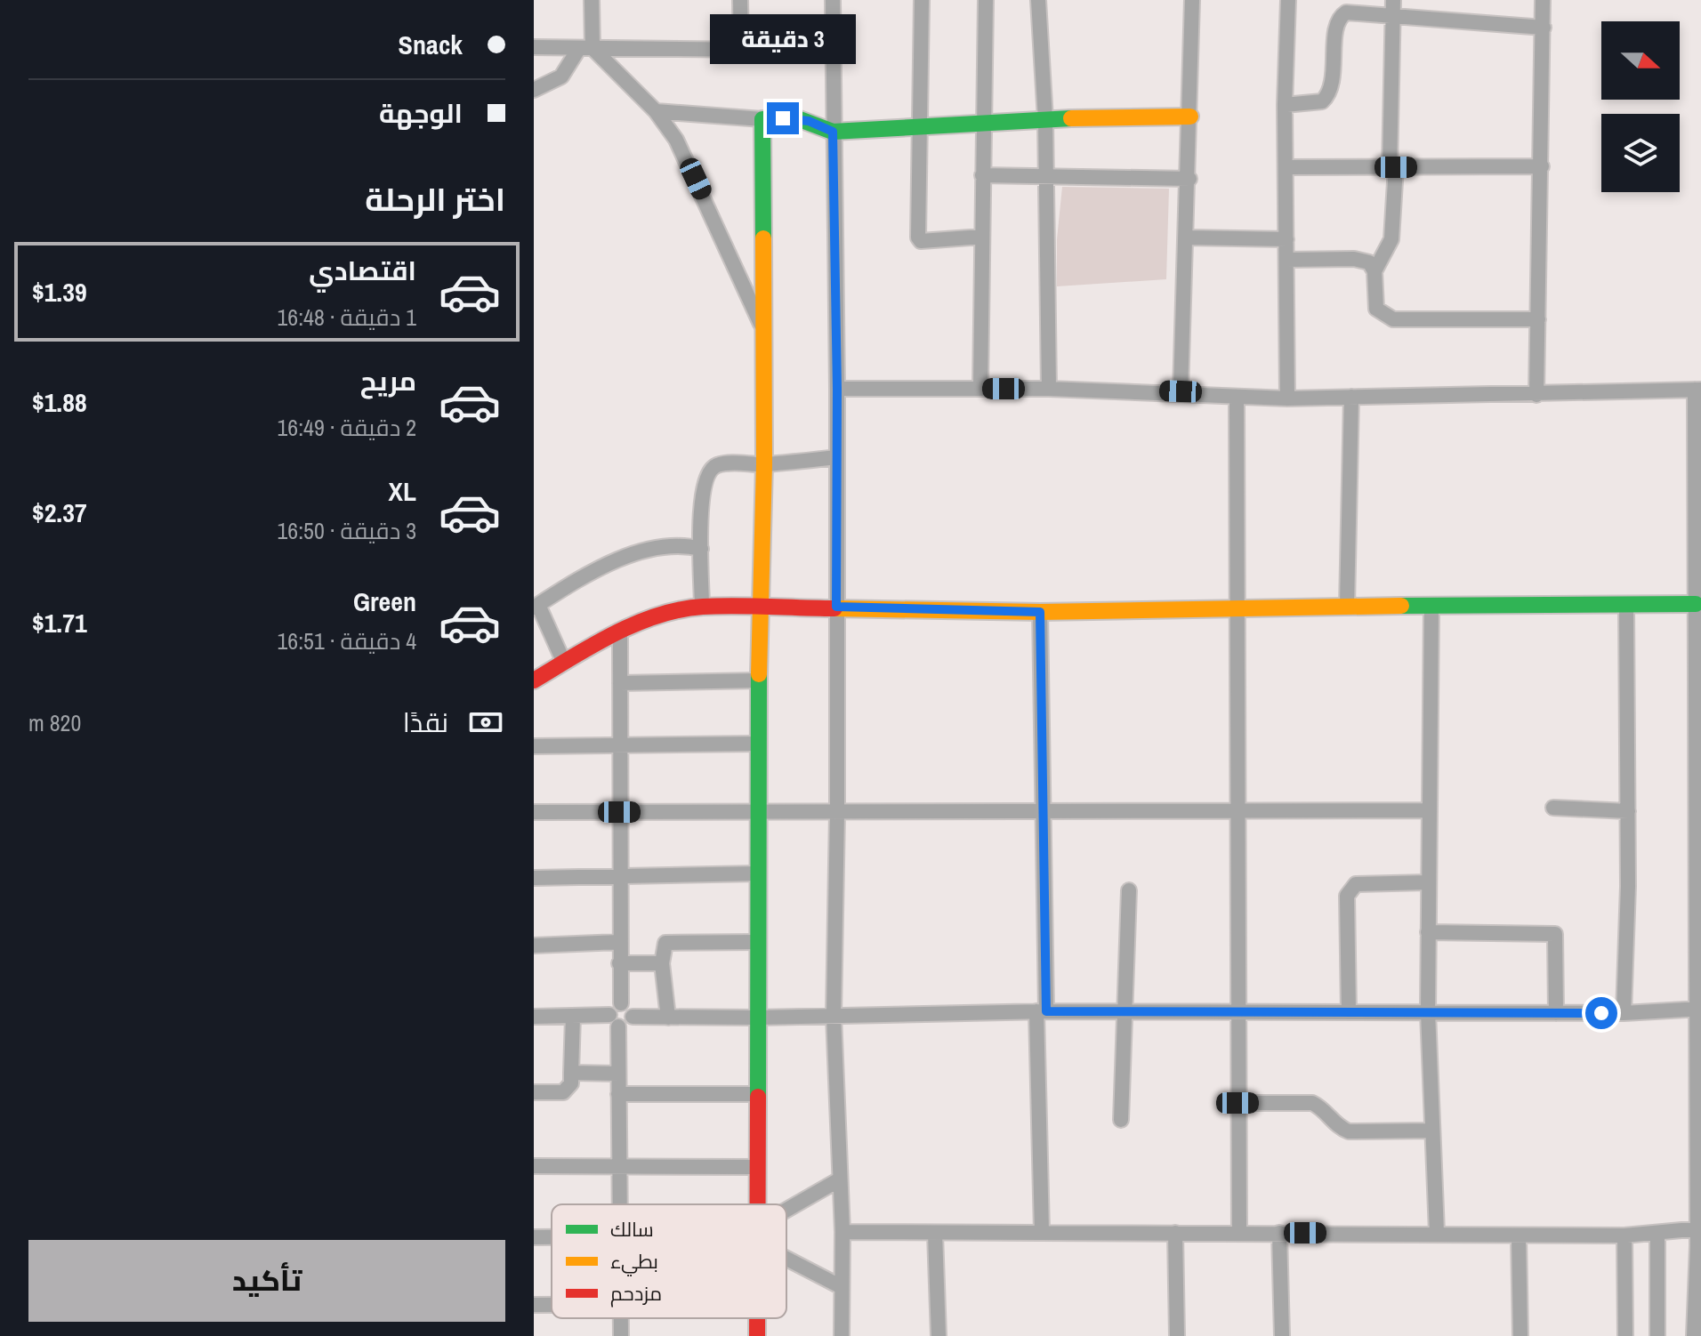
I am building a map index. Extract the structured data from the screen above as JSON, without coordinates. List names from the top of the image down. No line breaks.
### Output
{"legend":["سالك","بطيء","مزدحم"],"north":"right","page":{"banner":["Snack","الوجهة"],"bubble":"3 دقيقة","heading":"اختر الرحلة","list":[{"name":"اقتصادي","note":"1 دقيقة · 16:48","value":"$1.39"},{"name":"مريح","note":"2 دقيقة · 16:49","value":"$1.88"},{"name":"XL","note":"3 دقيقة · 16:50","value":"$2.37"},{"name":"Green","note":"4 دقيقة · 16:51","value":"$1.71"}],"pay":["نقدًا","820 m"],"buttons":"تأكيد"}}
